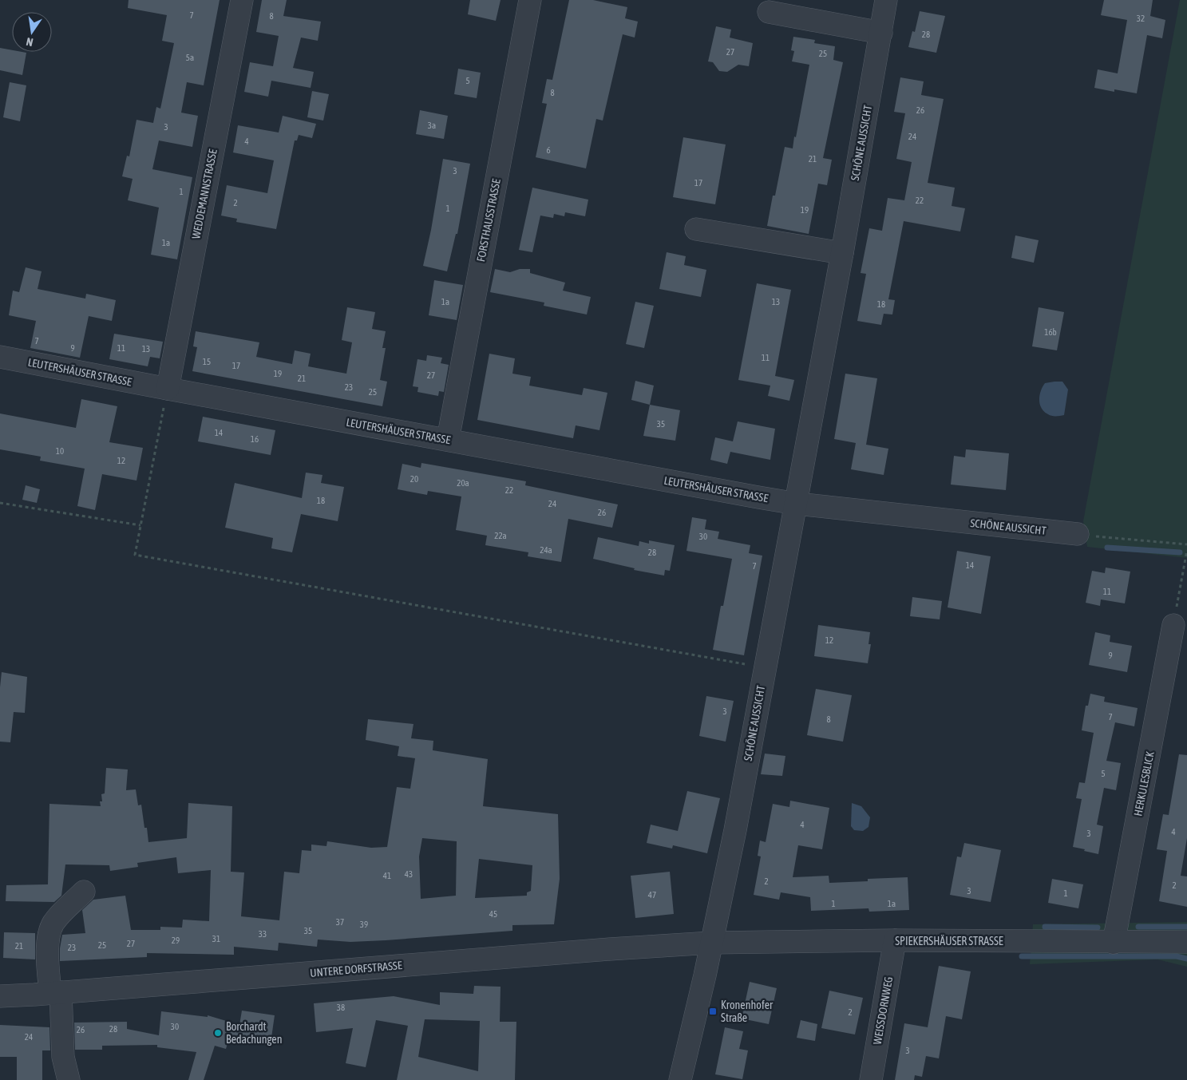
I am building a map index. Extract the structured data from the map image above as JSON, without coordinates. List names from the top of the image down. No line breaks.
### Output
{"streets":{"street":["SCHÖNE AUSSICHT","WEDDEMANNSTRASSE","FORSTHAUSSTRASSE","LEUTERSHÄUSER STRASSE","HERKULESBLICK","SPIEKERSHÄUSER STRASSE","UNTERE DORFSTRASSE","WEISSDORNWEG"]},"crossings":[["SCHÖNE AUSSICHT","LEUTERSHÄUSER STRASSE"],["SCHÖNE AUSSICHT","SPIEKERSHÄUSER STRASSE"],["SCHÖNE AUSSICHT","UNTERE DORFSTRASSE"],["WEDDEMANNSTRASSE","LEUTERSHÄUSER STRASSE"],["FORSTHAUSSTRASSE","LEUTERSHÄUSER STRASSE"],["HERKULESBLICK","SPIEKERSHÄUSER STRASSE"],["SPIEKERSHÄUSER STRASSE","UNTERE DORFSTRASSE"],["SPIEKERSHÄUSER STRASSE","WEISSDORNWEG"]],"places":{"transit":["Kronenhofer Straße"],"other":["Borchardt Bedachungen"]},"house_numbers":["7","8","32","28","27","25","5a","5","8","26","3a","3","24","4","6","21","3","17","1","22","2","1","19","1a","1a","13","18","16b","7","9","11","13","11","15","17","19","27","21","23","25","35","14","16","10","12","20","20a","22","18","24","26","22a","30","24a","28","14","7","11","12","9","3","7","8","5","4","4","3","43","41","2","2","3","1","47","1","1a","45","37","39","35","33","31","29","27","25","21","23","38","2","30","28","26","24","3"],"north":"bottom"}
